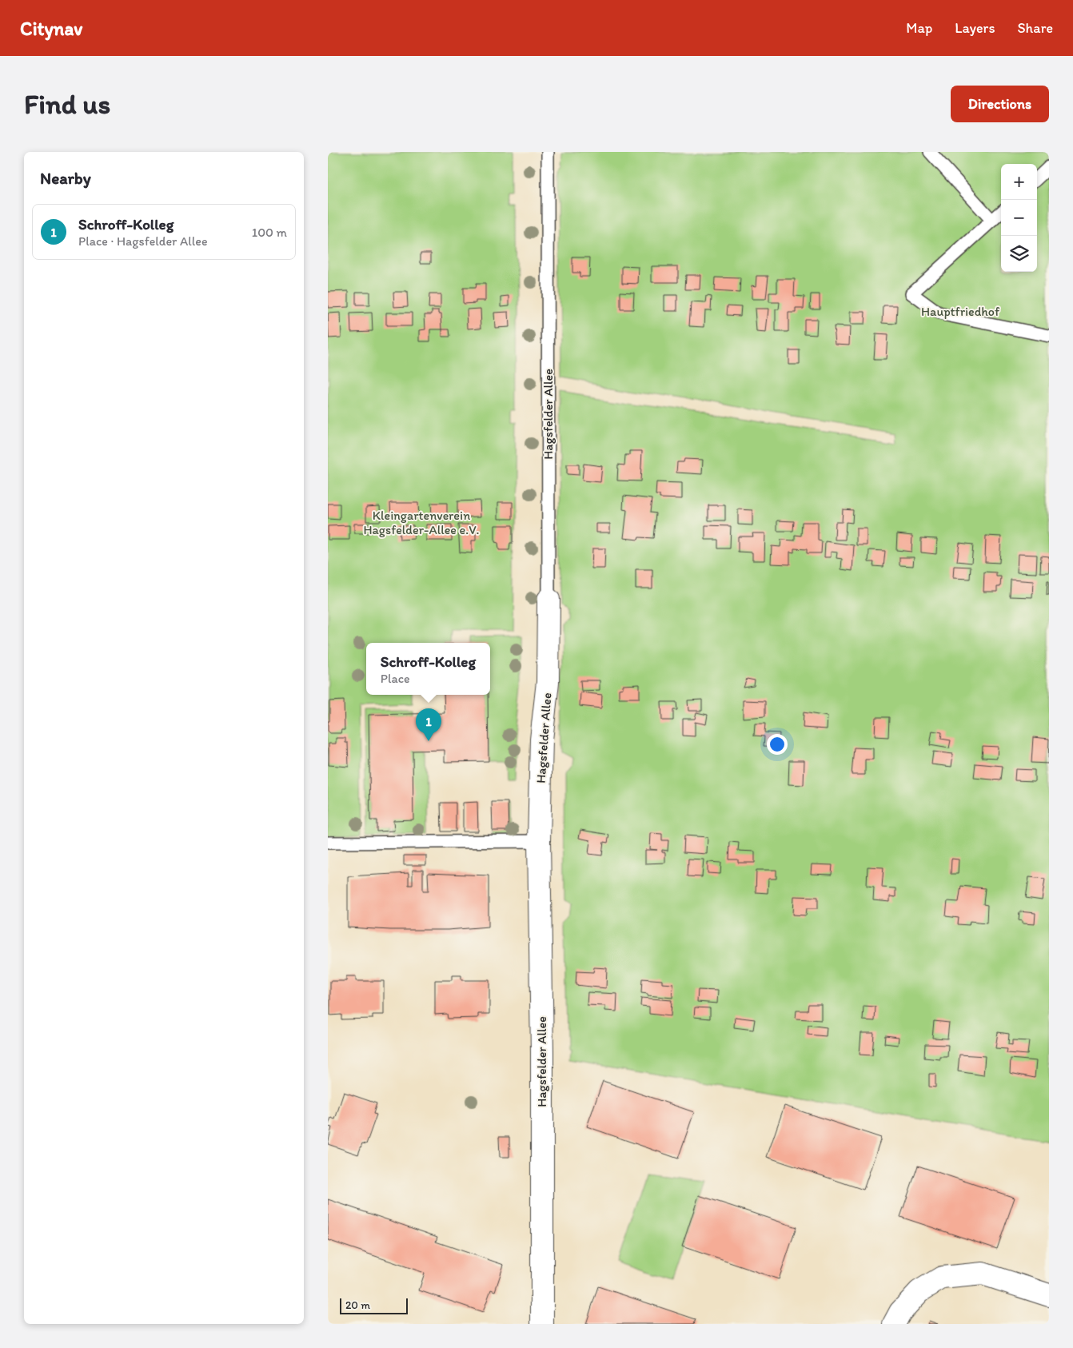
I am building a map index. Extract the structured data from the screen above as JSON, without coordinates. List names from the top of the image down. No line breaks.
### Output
{"streets":{"street":["Hagsfelder Allee"]},"parks":["Hauptfriedhof","Kleingartenverein Hagsfelder-Allee e.V."],"scale_bar":"20 m","page":{"header":"Citynav","nav":["Map","Layers","Share"],"buttons":"Directions","title":"Find us","heading":"Nearby","map_buttons":["+","−"],"list":[{"mark":"1","name":"Schroff-Kolleg","note":"Place · Hagsfelder Allee","value":"100 m"}],"popup":["Schroff-Kolleg","Place"],"pins":"1","scale":"20 m"}}
